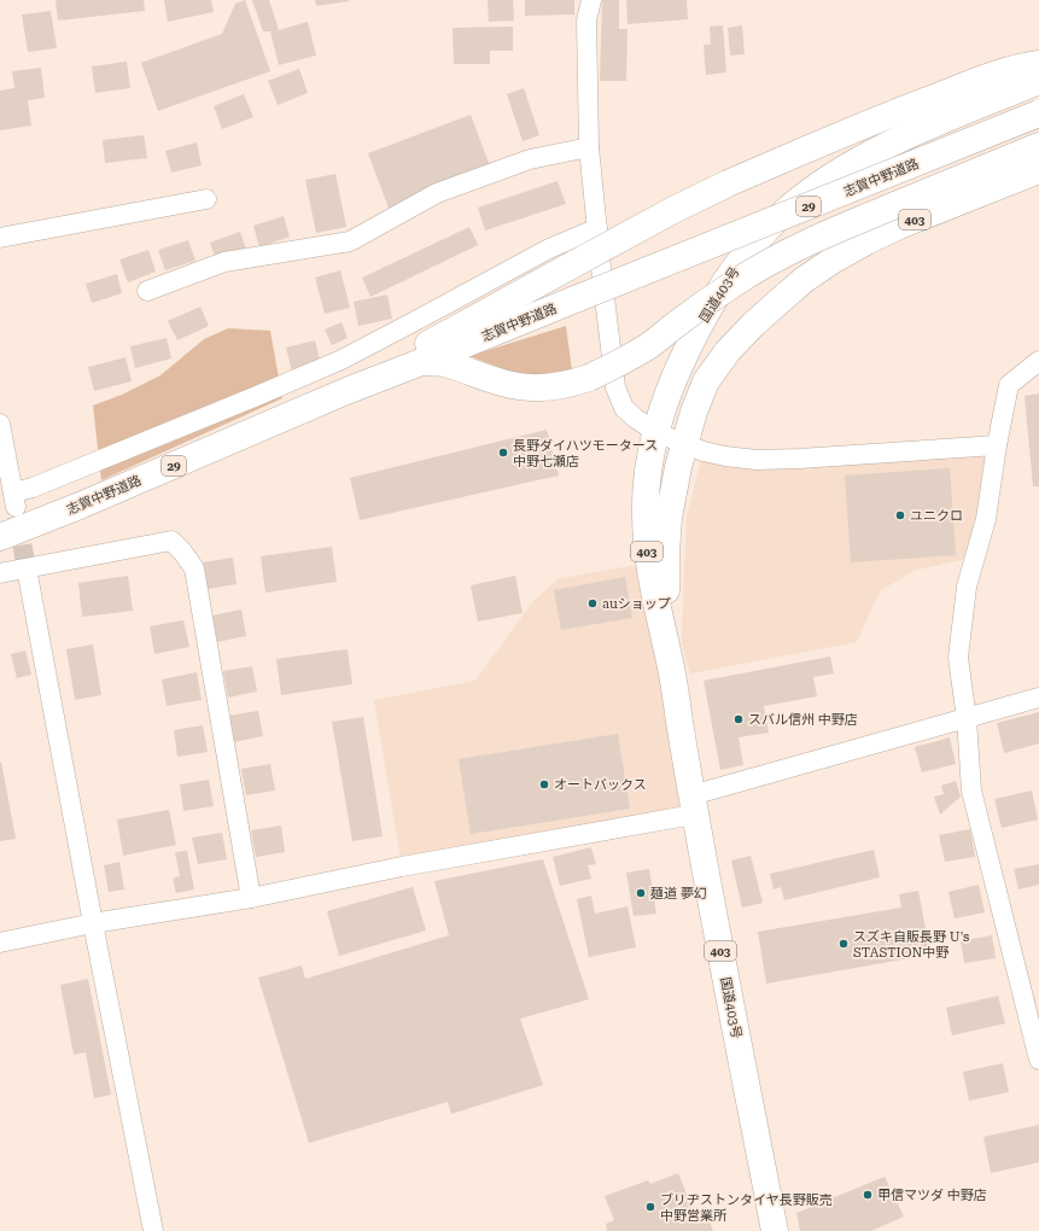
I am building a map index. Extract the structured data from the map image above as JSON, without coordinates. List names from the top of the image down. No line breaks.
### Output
{"streets":{"main road":["志賀中野道路","29","403","国道403号"]},"crossings":[["志賀中野道路","29"]],"places":["長野ダイハツモータース 中野七瀬店","ユニクロ","auショップ","スバル信州 中野店","オートバックス","麺道 夢幻","スズキ自販長野 U's STASTION中野","甲信マツダ 中野店","ブリヂストンタイヤ長野販売 中野営業所"]}
